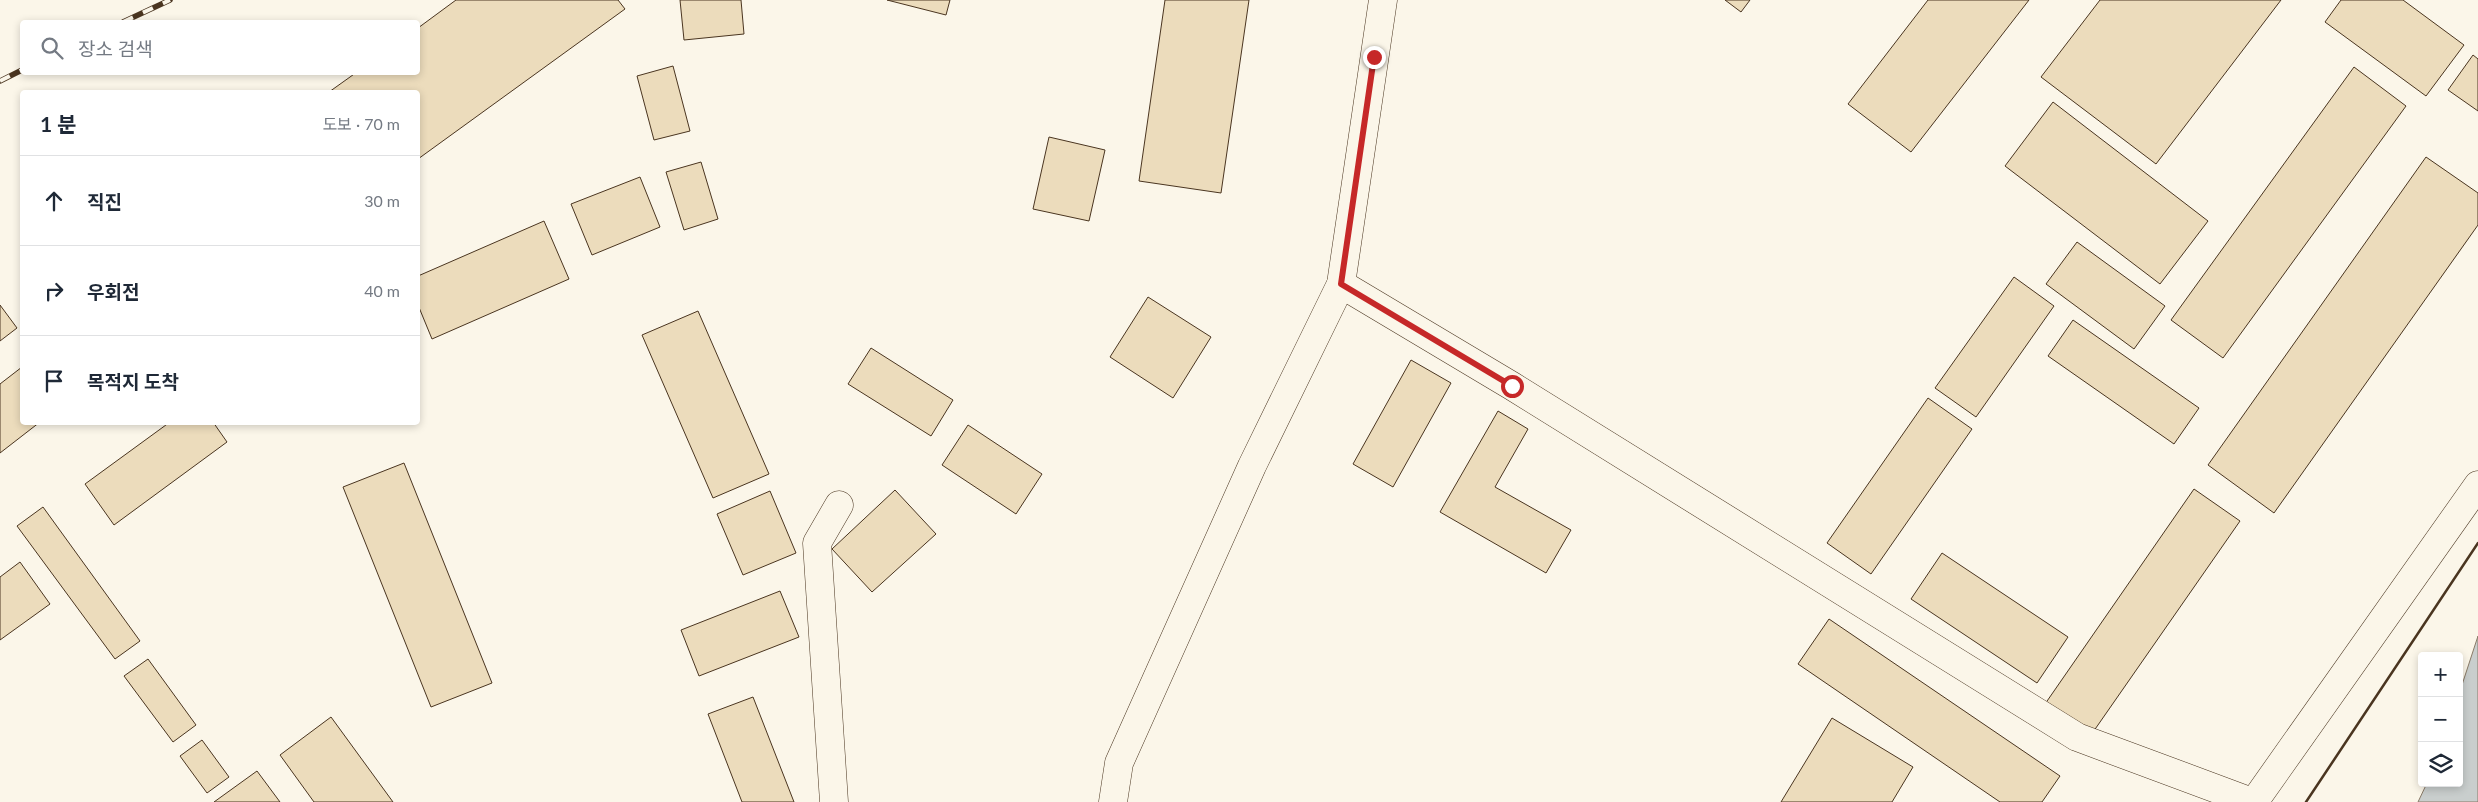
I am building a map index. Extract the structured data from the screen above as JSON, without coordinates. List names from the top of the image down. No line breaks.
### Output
{"page":{"search":"장소 검색","heading":["1 분","도보 · 70 m"],"list":[["직진","30 m"],["우회전","40 m"],"목적지 도착"],"map_buttons":["+","−"]}}
